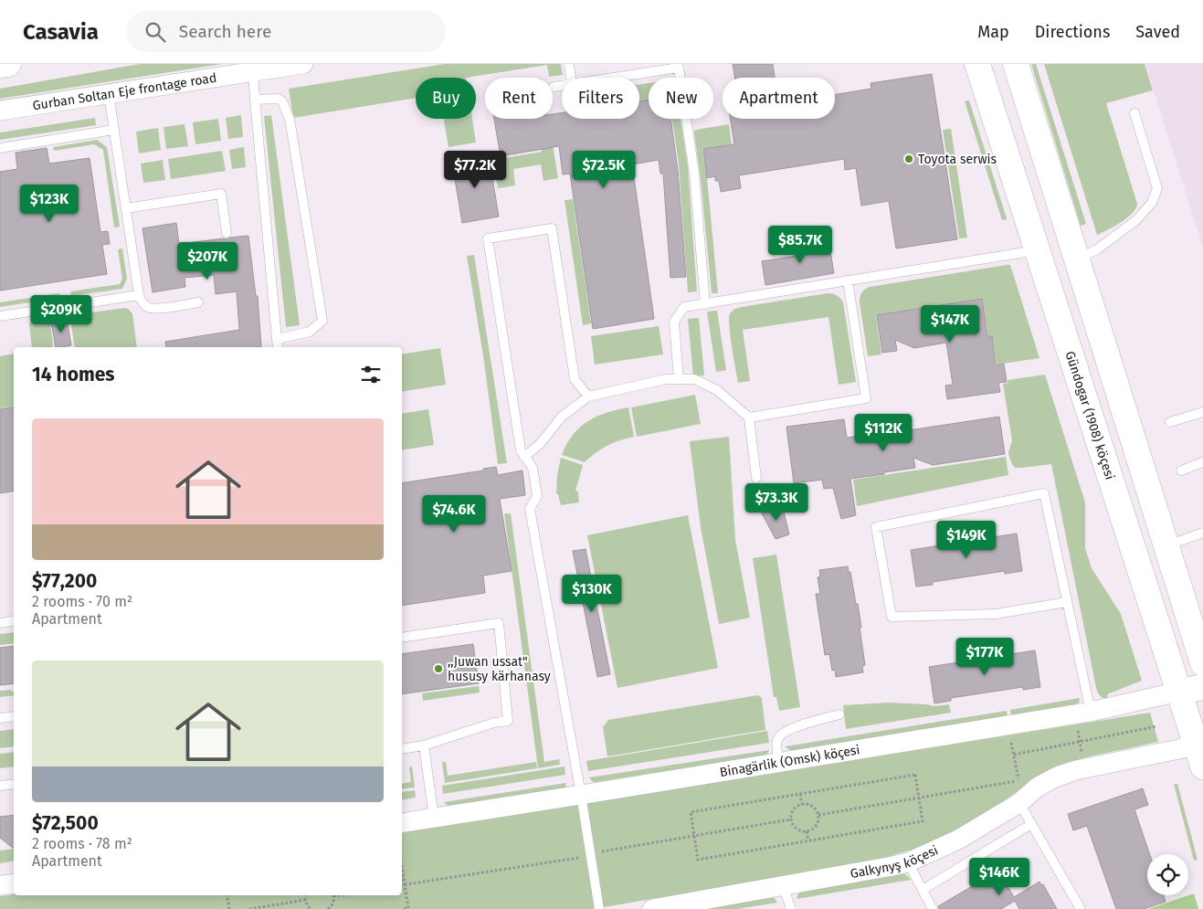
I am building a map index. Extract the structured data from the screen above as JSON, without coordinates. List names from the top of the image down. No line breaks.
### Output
{"streets":{"main road":["Gündogar (1908) köçesi"],"street":["Gurban Soltan Eje frontage road","Binagärlik (Omsk) köçesi","Galkynyş köçesi"]},"crossings":[["Gündogar (1908) köçesi","Binagärlik (Omsk) köçesi"],["Gündogar (1908) köçesi","Galkynyş köçesi"]],"places":["Toyota serwis",",,Juwan ussat\" hususy kärhanasy"],"page":{"header":"Casavia","search":"Search here","nav":["Map","Directions","Saved"],"chip":["Buy","Rent","Filters","New","Apartment"],"price":["$77.2K","$72.5K","$123K","$85.7K","$207K","$209K","$147K","$112K","$73.3K","$74.6K","$149K","$130K","$177K","$146K"],"heading":"14 homes","list":[{"name":"$77,200","note":"2 rooms · 70 m² · Apartment"},{"name":"$72,500","note":"2 rooms · 78 m² · Apartment"}]}}
